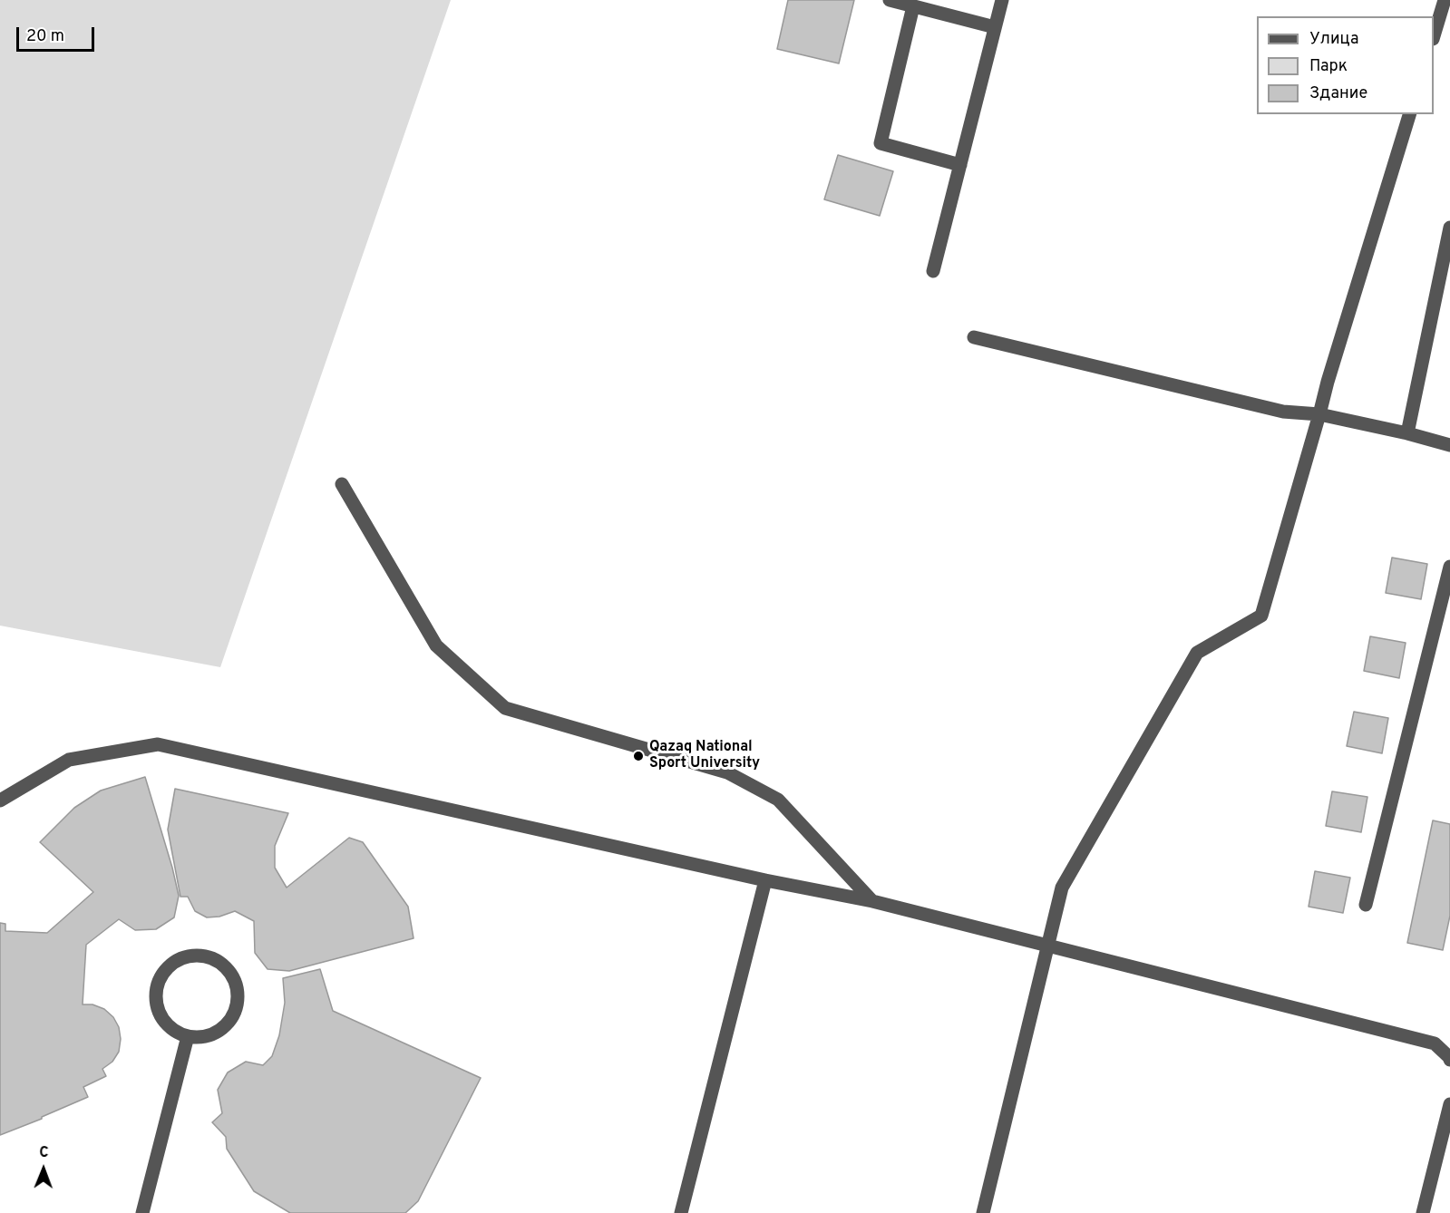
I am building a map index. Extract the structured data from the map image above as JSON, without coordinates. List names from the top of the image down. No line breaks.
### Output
{"places":["Qazaq National Sport University"],"legend":["Улица","Парк","Здание"],"scale_bar":"20 m","north":"top"}
